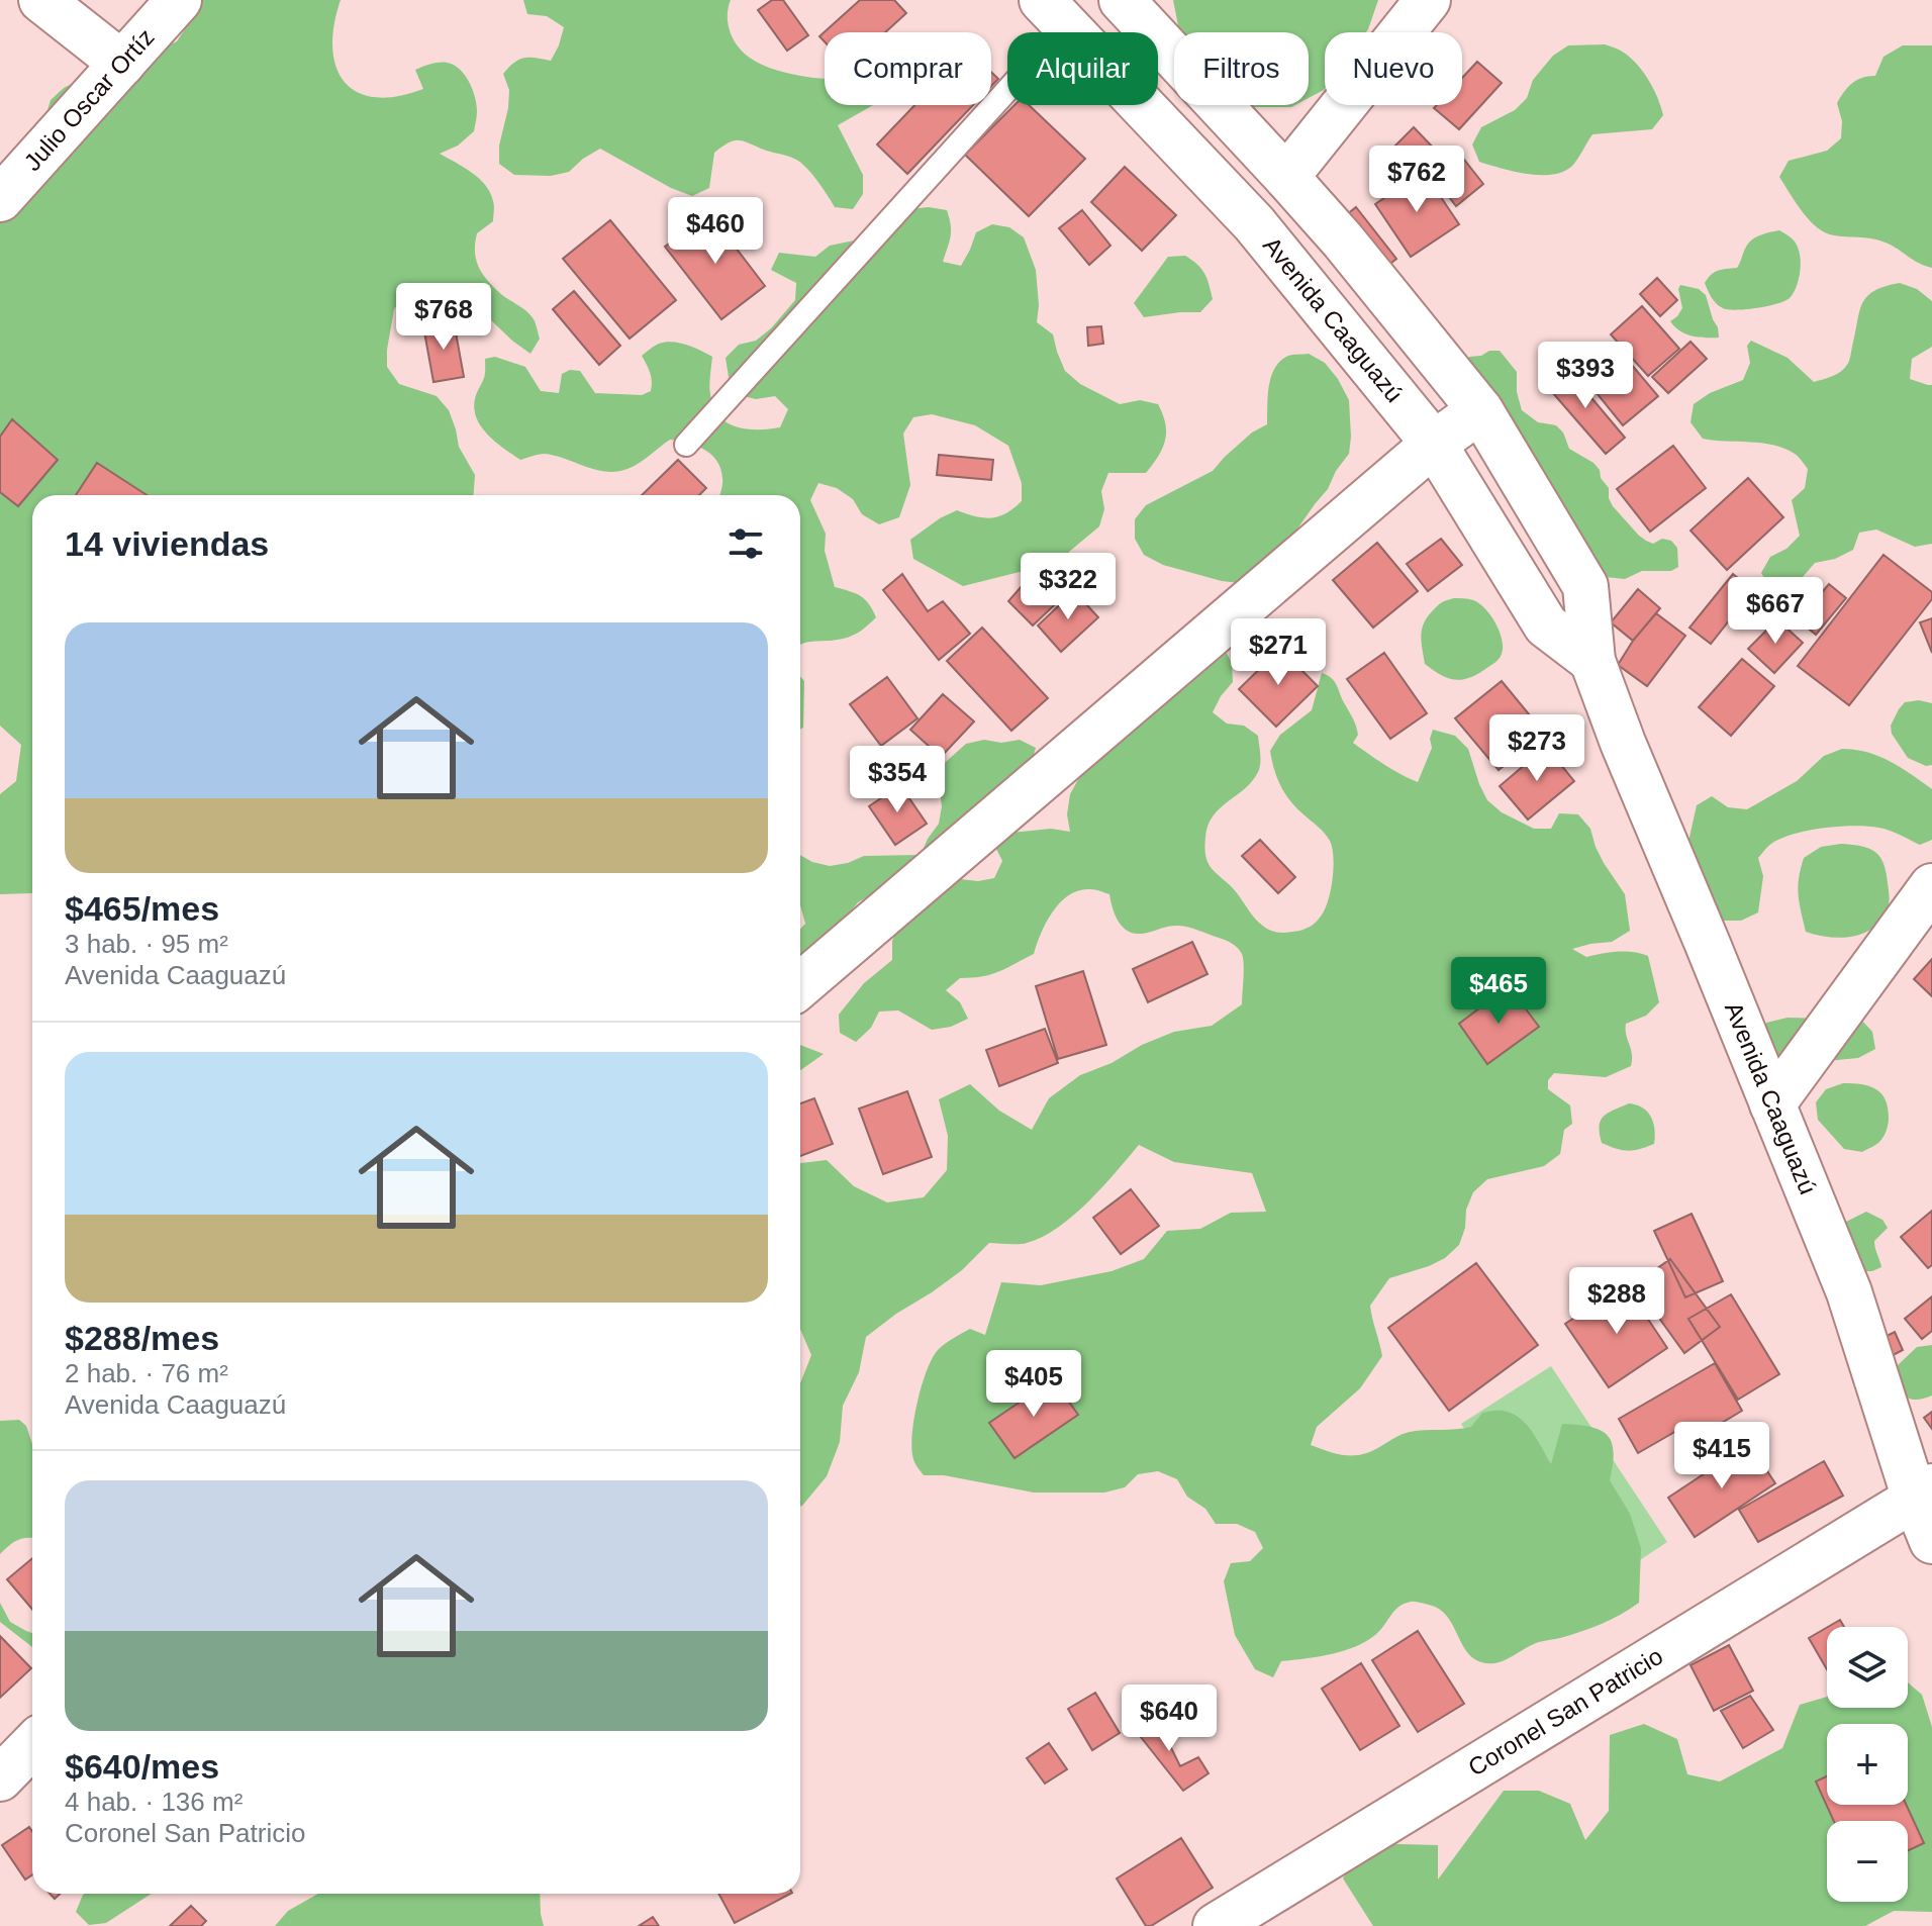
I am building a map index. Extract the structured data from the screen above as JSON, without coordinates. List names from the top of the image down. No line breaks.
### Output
{"streets":{"street":["Julio Oscar Ortíz","Avenida Caaguazú","Coronel San Patricio"]},"crossings":[["Avenida Caaguazú","Coronel San Patricio"]],"page":{"chip":["Comprar","Alquilar","Filtros","Nuevo"],"price":["$762","$460","$768","$393","$322","$667","$271","$273","$354","$465","$288","$405","$415","$640"],"heading":"14 viviendas","list":[{"name":"$465/mes","note":"3 hab. · 95 m² · Avenida Caaguazú"},{"name":"$288/mes","note":"2 hab. · 76 m² · Avenida Caaguazú"},{"name":"$640/mes","note":"4 hab. · 136 m² · Coronel San Patricio"}],"map_buttons":["+","−"]}}
